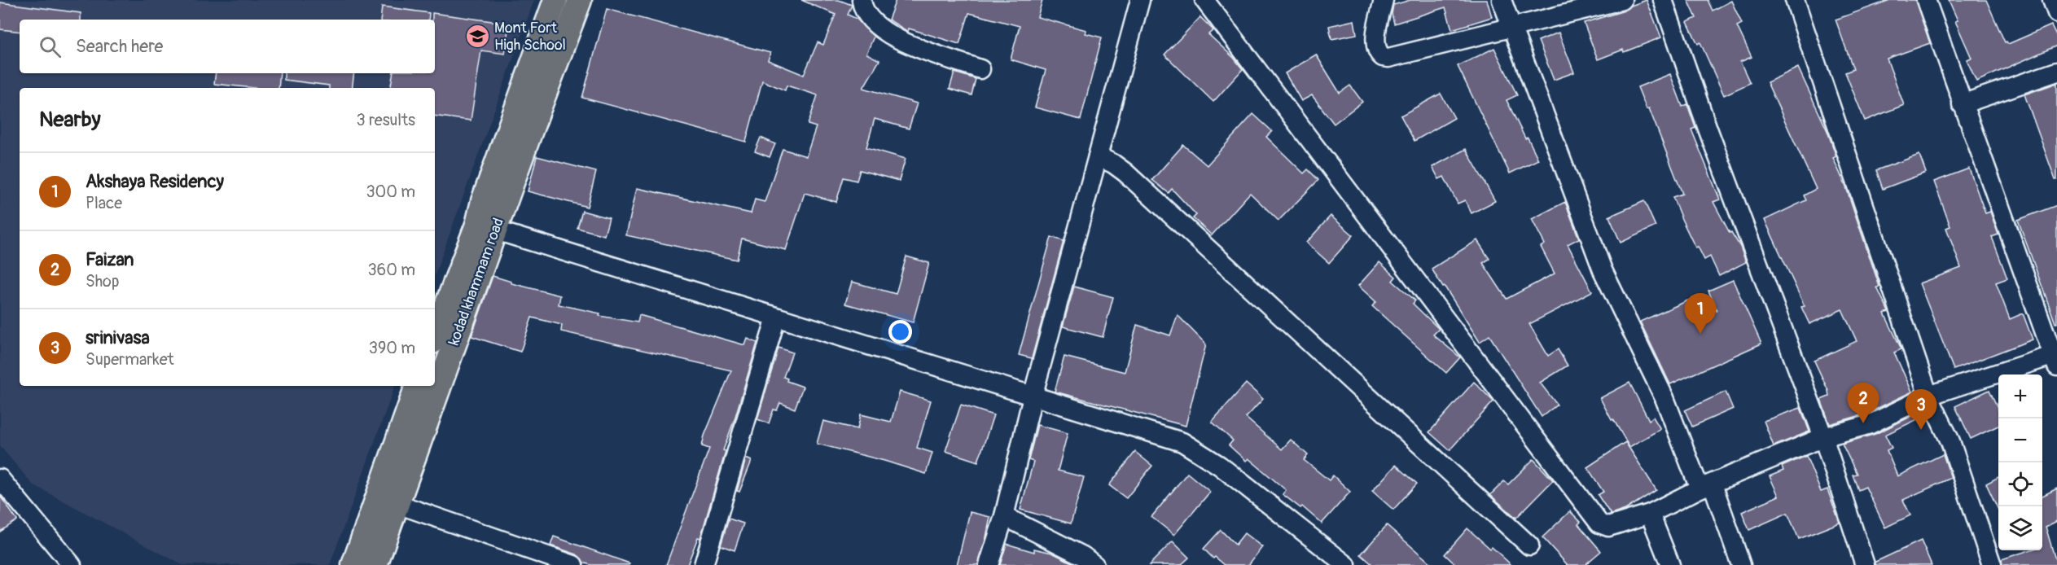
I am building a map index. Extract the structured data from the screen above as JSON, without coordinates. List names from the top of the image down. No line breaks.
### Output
{"streets":{"main road":["kodad khammam road"]},"places":{"school or university":["Mont Fort High School"]},"page":{"search":"Search here","heading":["Nearby","3 results"],"list":[{"mark":"1","name":"Akshaya Residency","note":"Place","value":"300 m"},{"mark":"2","name":"Faizan","note":"Shop","value":"360 m"},{"mark":"3","name":"srinivasa","note":"Supermarket","value":"390 m"}],"pins":["1","2","3"],"map_buttons":["+","−"]}}
